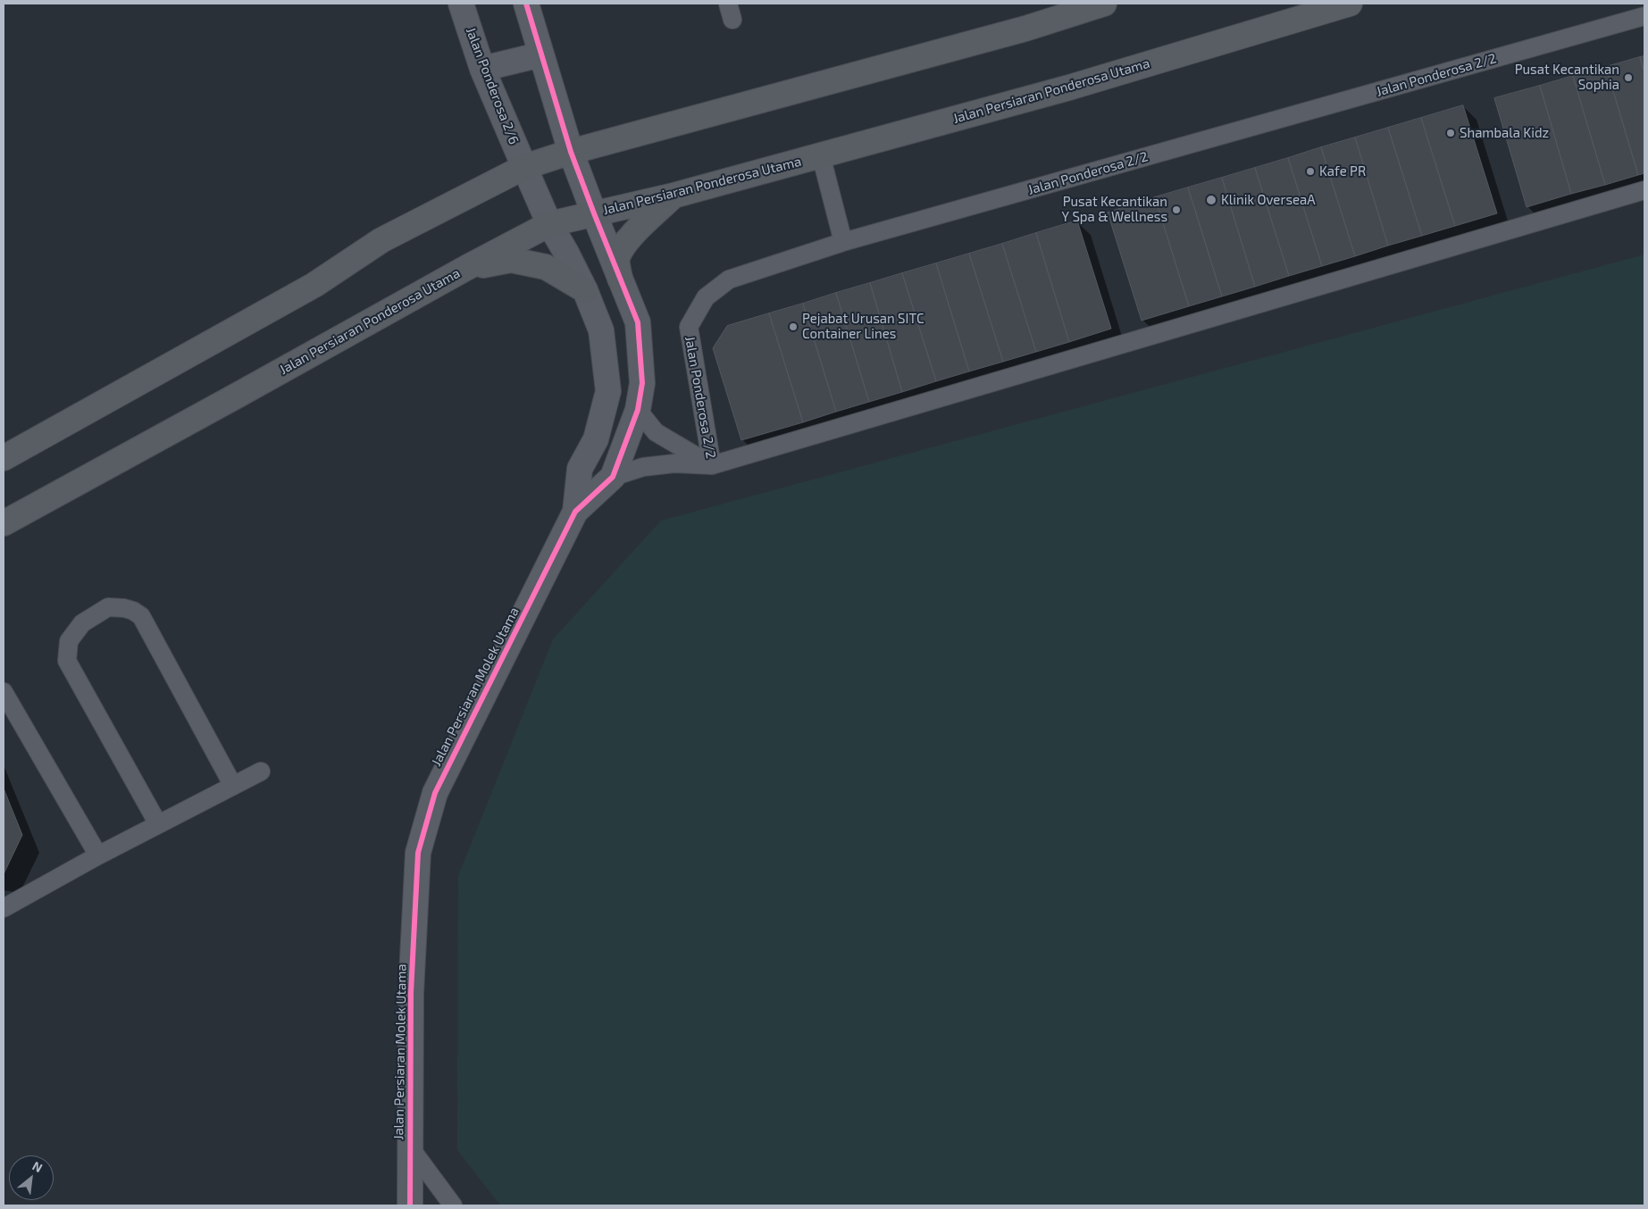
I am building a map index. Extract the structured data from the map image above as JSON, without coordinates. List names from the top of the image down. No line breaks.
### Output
{"streets":{"main road":["Jalan Persiaran Ponderosa Utama"],"street":["Jalan Ponderosa 2/6","Jalan Persiaran Molek Utama"],"lane":["Jalan Ponderosa 2/2"]},"crossings":[["Jalan Ponderosa 2/6","Jalan Persiaran Ponderosa Utama"],["Jalan Ponderosa 2/6","Jalan Persiaran Molek Utama"],["Jalan Persiaran Ponderosa Utama","Jalan Persiaran Molek Utama"]],"places":["Pusat Kecantikan Sophia","Shambala Kidz","Kafe PR","Klinik OverseaA","Pusat Kecantikan Y Spa & Wellness","Pejabat Urusan SITC Container Lines"],"north":"top right"}
